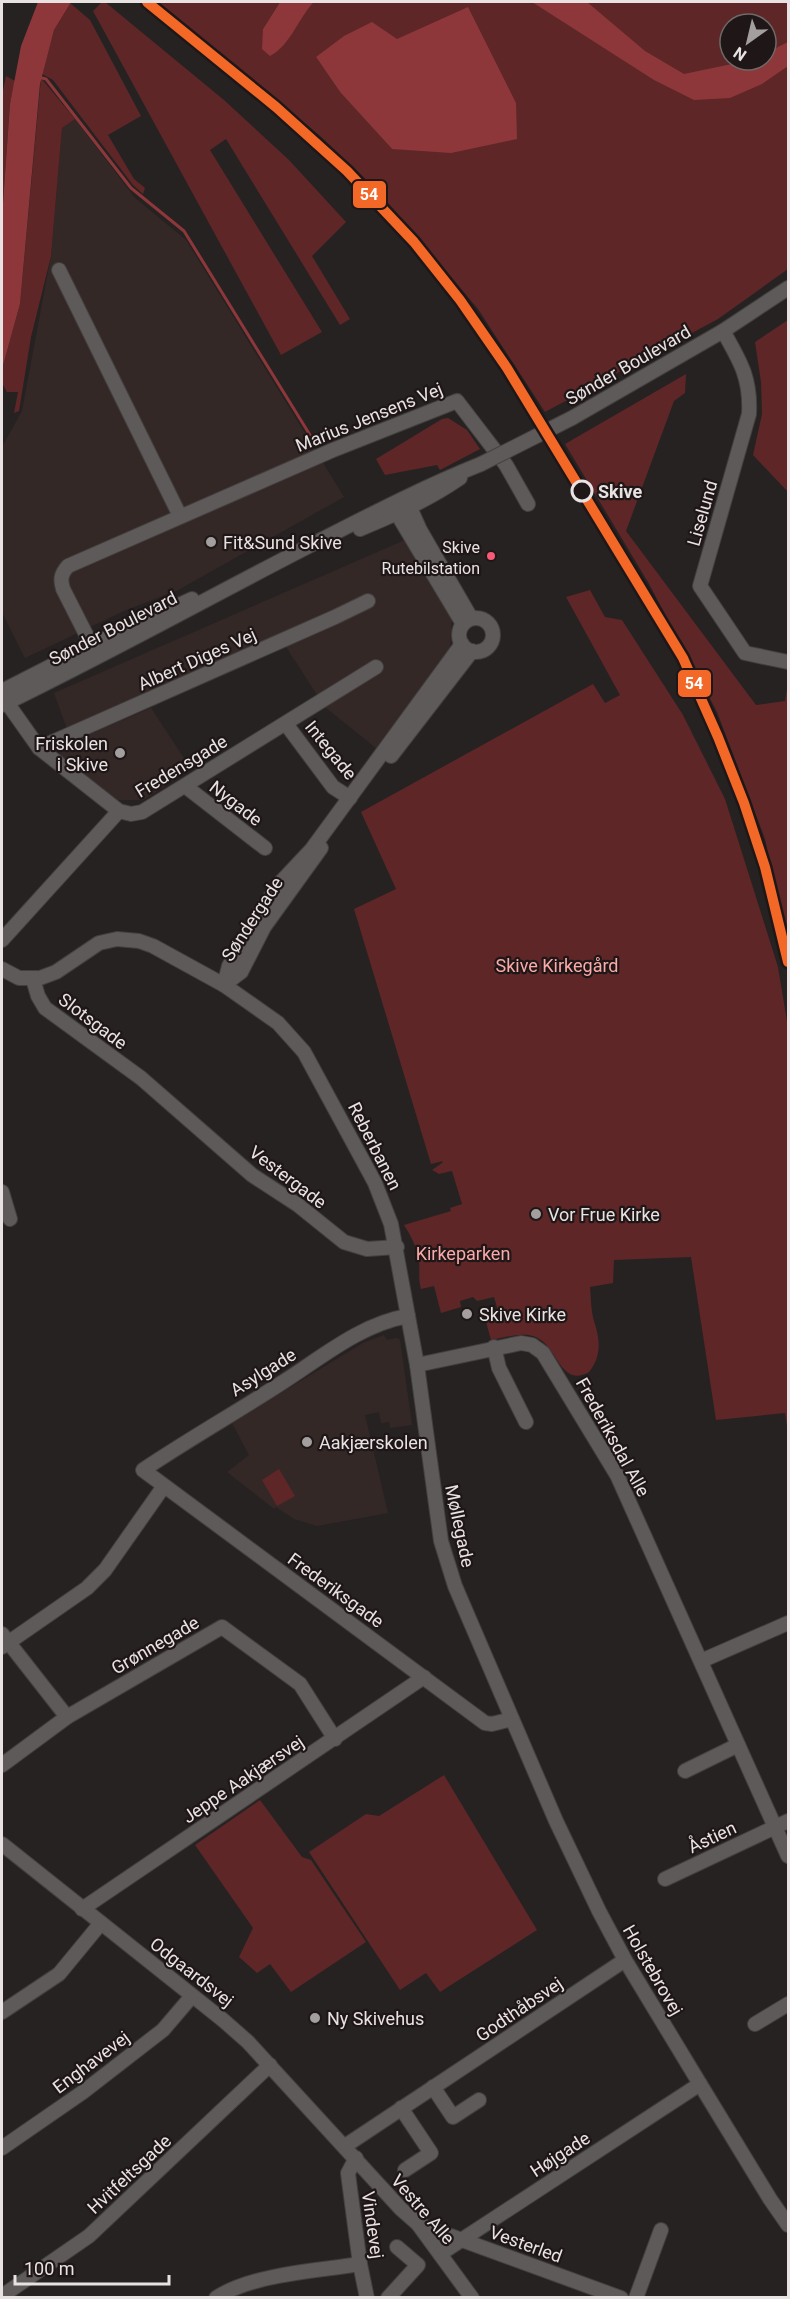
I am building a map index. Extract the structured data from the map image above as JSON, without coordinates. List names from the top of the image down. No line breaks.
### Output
{"streets":{"street":["Sønder Boulevard","Marius Jensens Vej","Liselund","Albert Diges Vej","Integade","Fredensgade","Nygade","Søndergade","Slotsgade","Reberbanen","Vestergade","Asylgade","Frederiksdal Alle","Møllegade","Frederiksgade","Grønnegade","Jeppe Aakjærsvej","Åstien","Holstebrovej","Odgaardsvej","Godthåbsvej","Enghavevej","Højgade","Hvitfeltsgade","Vestre Alle","Vindevej","Vesterled"]},"crossings":[["Sønder Boulevard","Marius Jensens Vej"],["Sønder Boulevard","Liselund"],["Integade","Fredensgade"],["Integade","Søndergade"],["Fredensgade","Nygade"],["Søndergade","Reberbanen"],["Slotsgade","Reberbanen"],["Slotsgade","Vestergade"],["Reberbanen","Vestergade"],["Reberbanen","Asylgade"],["Reberbanen","Frederiksdal Alle"],["Reberbanen","Møllegade"],["Asylgade","Frederiksgade"],["Frederiksdal Alle","Møllegade"],["Frederiksdal Alle","Åstien"],["Møllegade","Frederiksgade"],["Møllegade","Holstebrovej"],["Frederiksgade","Jeppe Aakjærsvej"],["Frederiksgade","Holstebrovej"],["Grønnegade","Jeppe Aakjærsvej"],["Jeppe Aakjærsvej","Odgaardsvej"],["Holstebrovej","Godthåbsvej"],["Holstebrovej","Højgade"],["Odgaardsvej","Godthåbsvej"],["Odgaardsvej","Enghavevej"],["Odgaardsvej","Hvitfeltsgade"],["Odgaardsvej","Vestre Alle"],["Godthåbsvej","Vestre Alle"],["Højgade","Vestre Alle"],["Højgade","Vesterled"],["Vestre Alle","Vindevej"],["Vestre Alle","Vesterled"]],"parks":["Skive Kirkegård","Kirkeparken"],"places":["Skive","Fit&Sund Skive","Skive Rutebilstation","Friskolen i Skive","Vor Frue Kirke","Skive Kirke","Aakjærskolen","Ny Skivehus"],"lines":["transit line 54"],"scale_bar":"100 m","north":"bottom left"}
